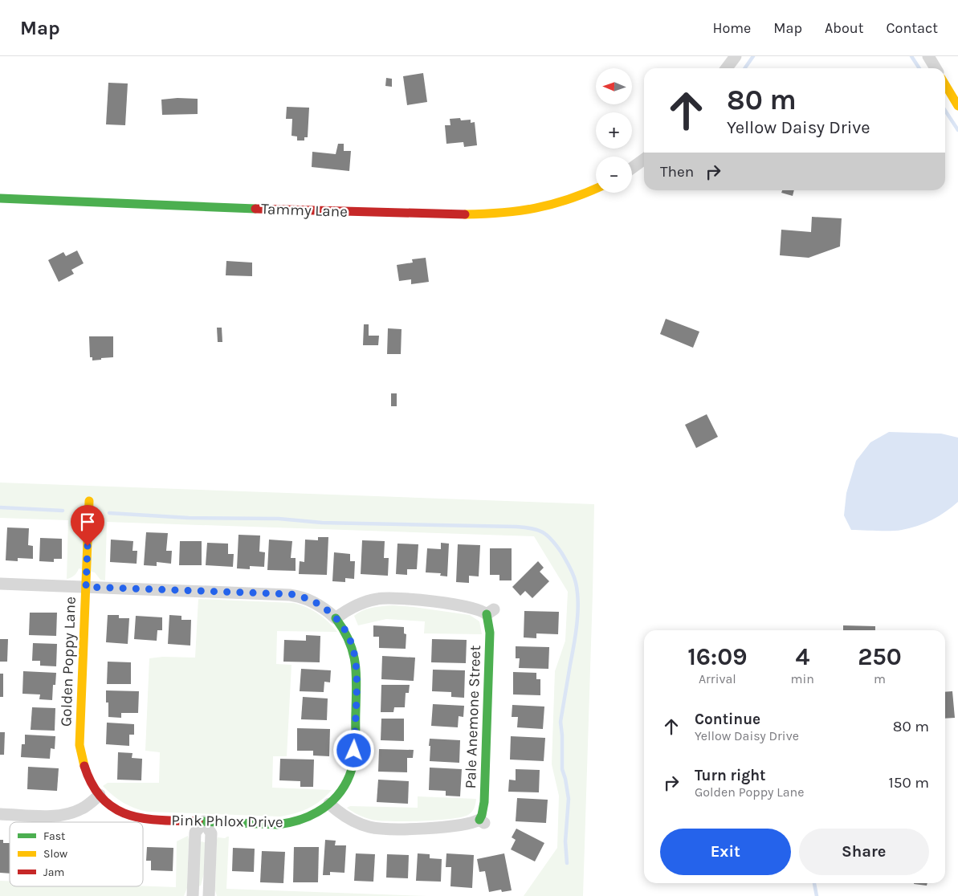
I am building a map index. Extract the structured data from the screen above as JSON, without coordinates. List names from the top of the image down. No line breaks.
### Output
{"streets":{"street":["Tammy Lane","Golden Poppy Lane","Pale Anemone Street","Pink Phlox Drive"]},"crossings":[["Golden Poppy Lane","Pink Phlox Drive"]],"legend":["Fast","Slow","Jam"],"north":"left","page":{"header":"Map","nav":["Home","Map","About","Contact"],"map_buttons":["+","−"],"turn":["80 m","Yellow Daisy Drive"],"then":"Then","eta":["16:09","Arrival","4","min","250","m"],"list":[{"name":"Continue","note":"Yellow Daisy Drive","value":"80 m"},{"name":"Turn right","note":"Golden Poppy Lane","value":"150 m"}],"buttons":["Exit","Share"]}}
